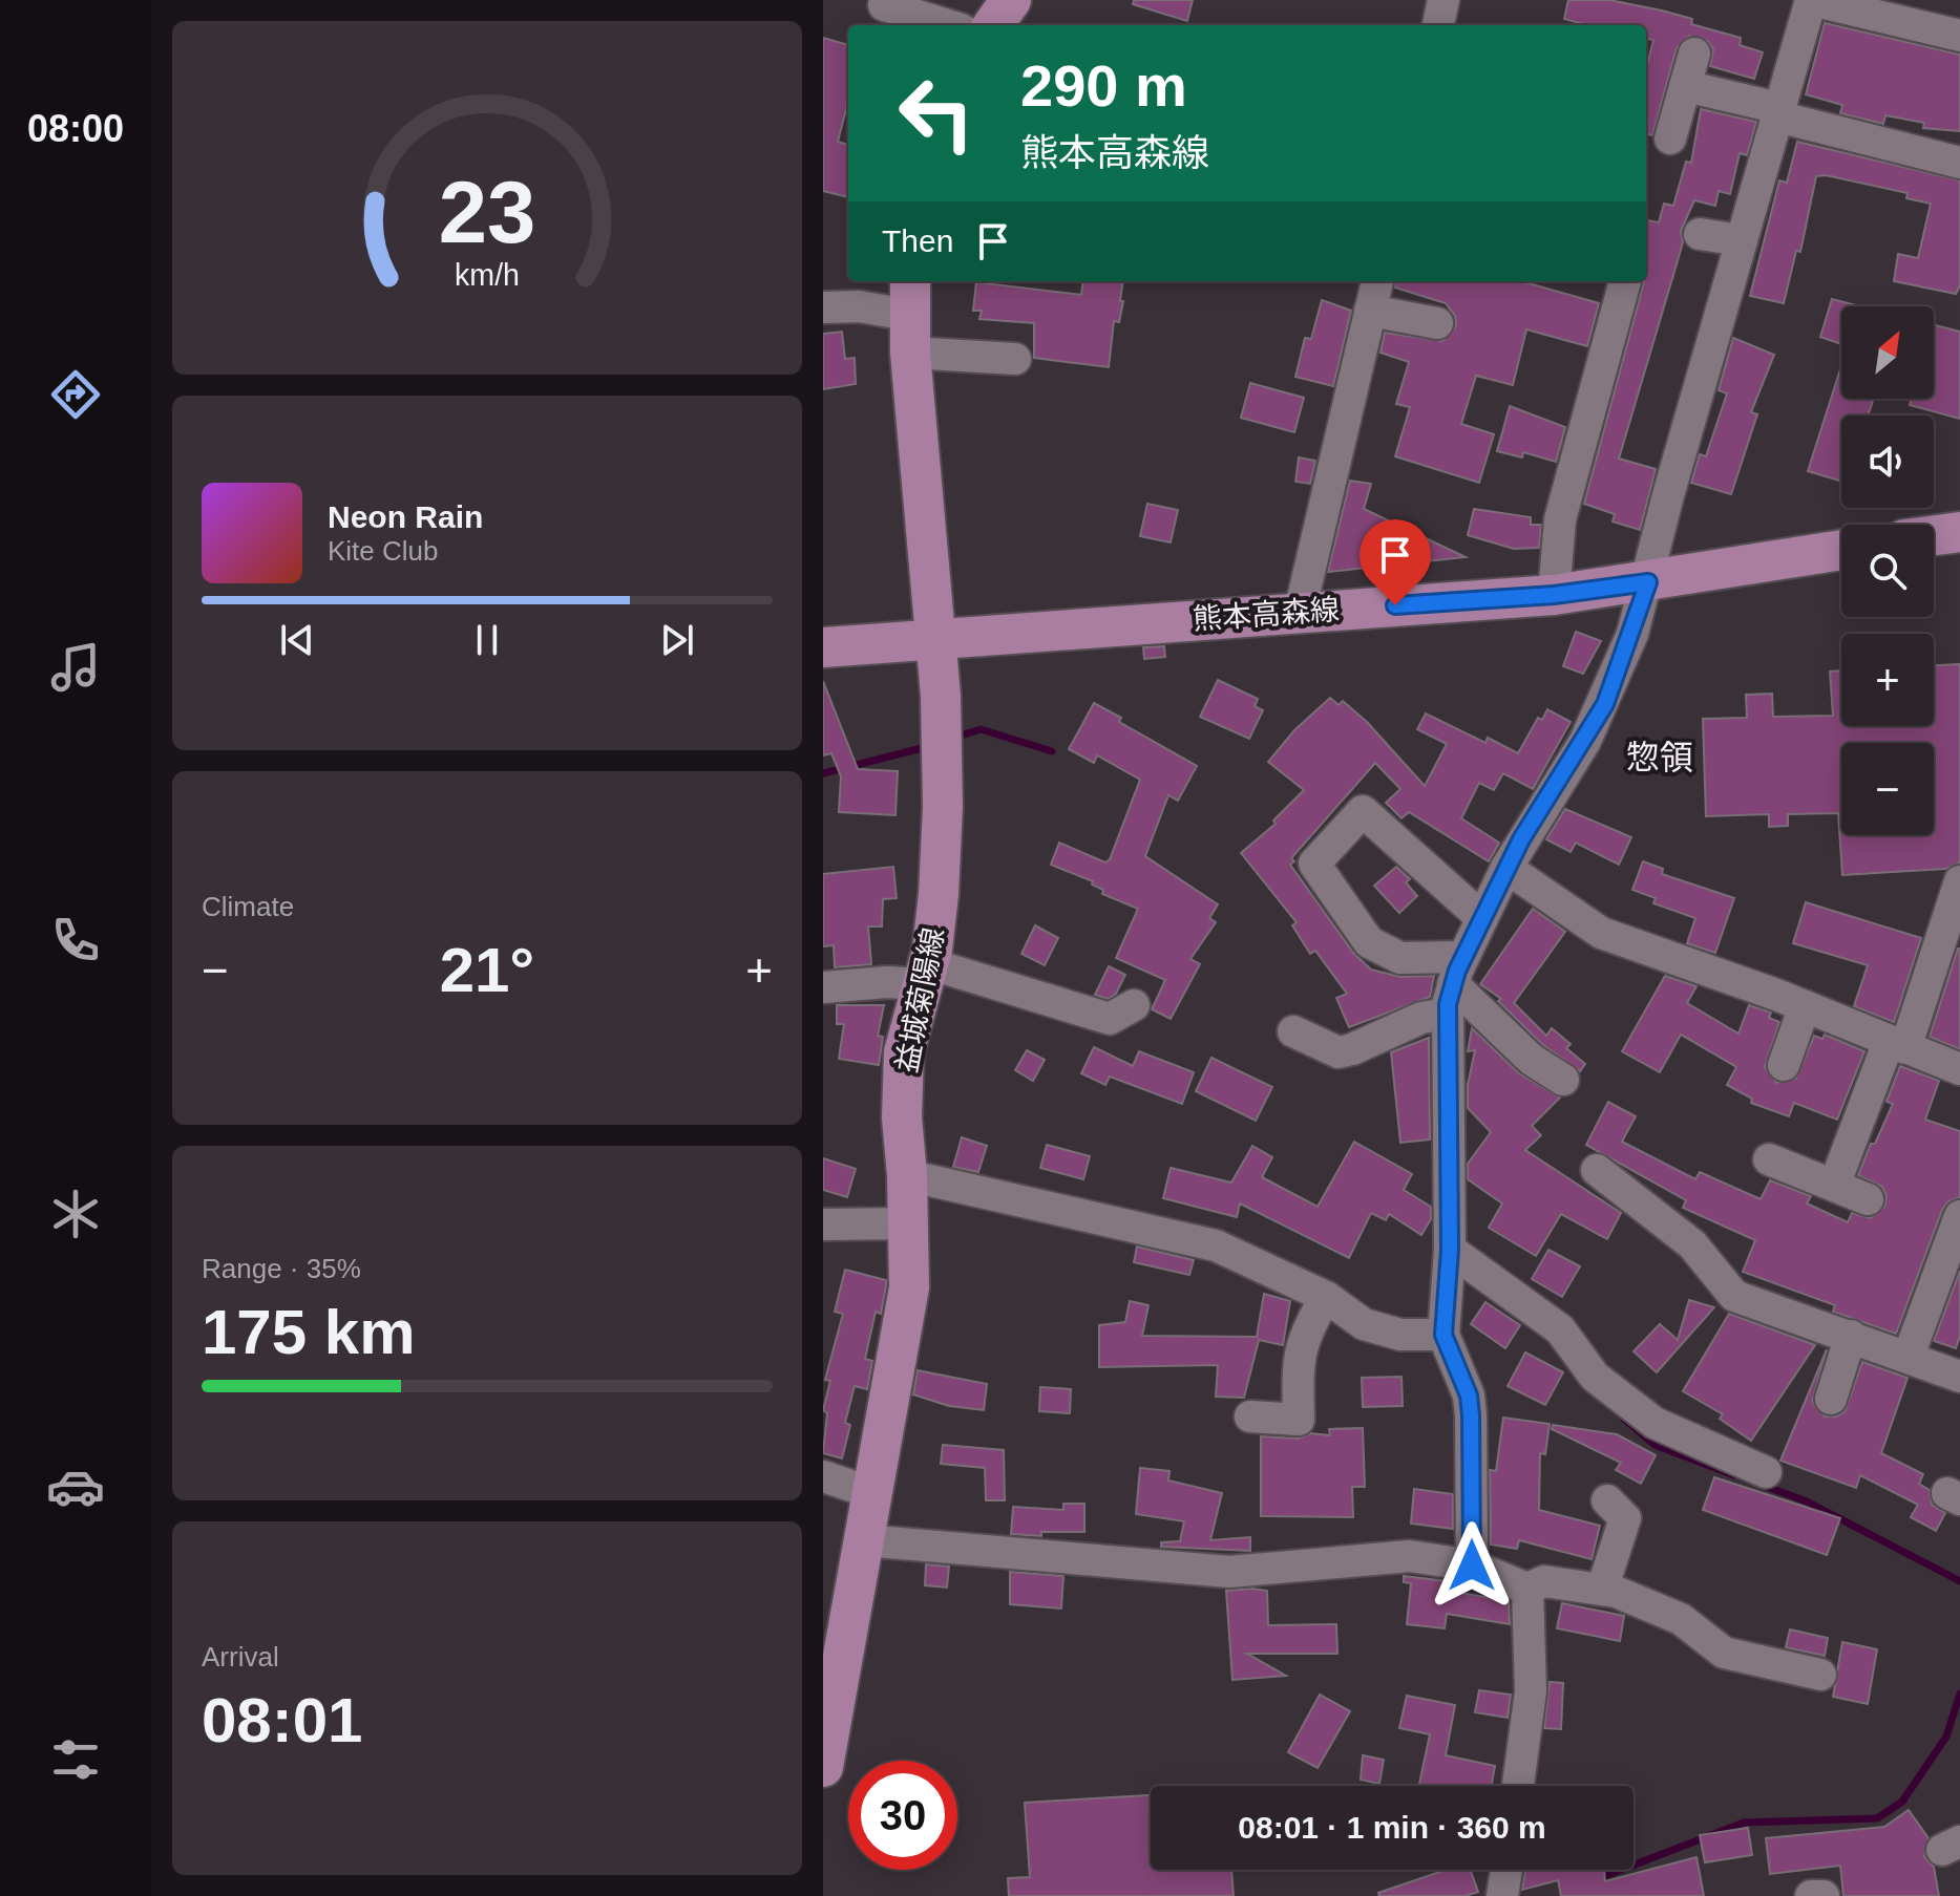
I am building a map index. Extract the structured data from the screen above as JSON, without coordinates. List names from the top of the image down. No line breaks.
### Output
{"streets":{"main road":["熊本高森線","益城菊陽線"]},"crossings":[["熊本高森線","益城菊陽線"]],"districts":["惣領"],"north":"top right","page":{"tabs":"08:00","turn":["290 m","熊本高森線"],"then":"Then","map_buttons":["+","−"],"song":["Neon Rain","Kite Club"],"tile":["Climate",["Range · 35%","175 km"],["Arrival","08:01"]],"heat":["−","21°","+"],"limit":"30","trip":"08:01 · 1 min · 360 m","gauge":["23","km/h"]}}
